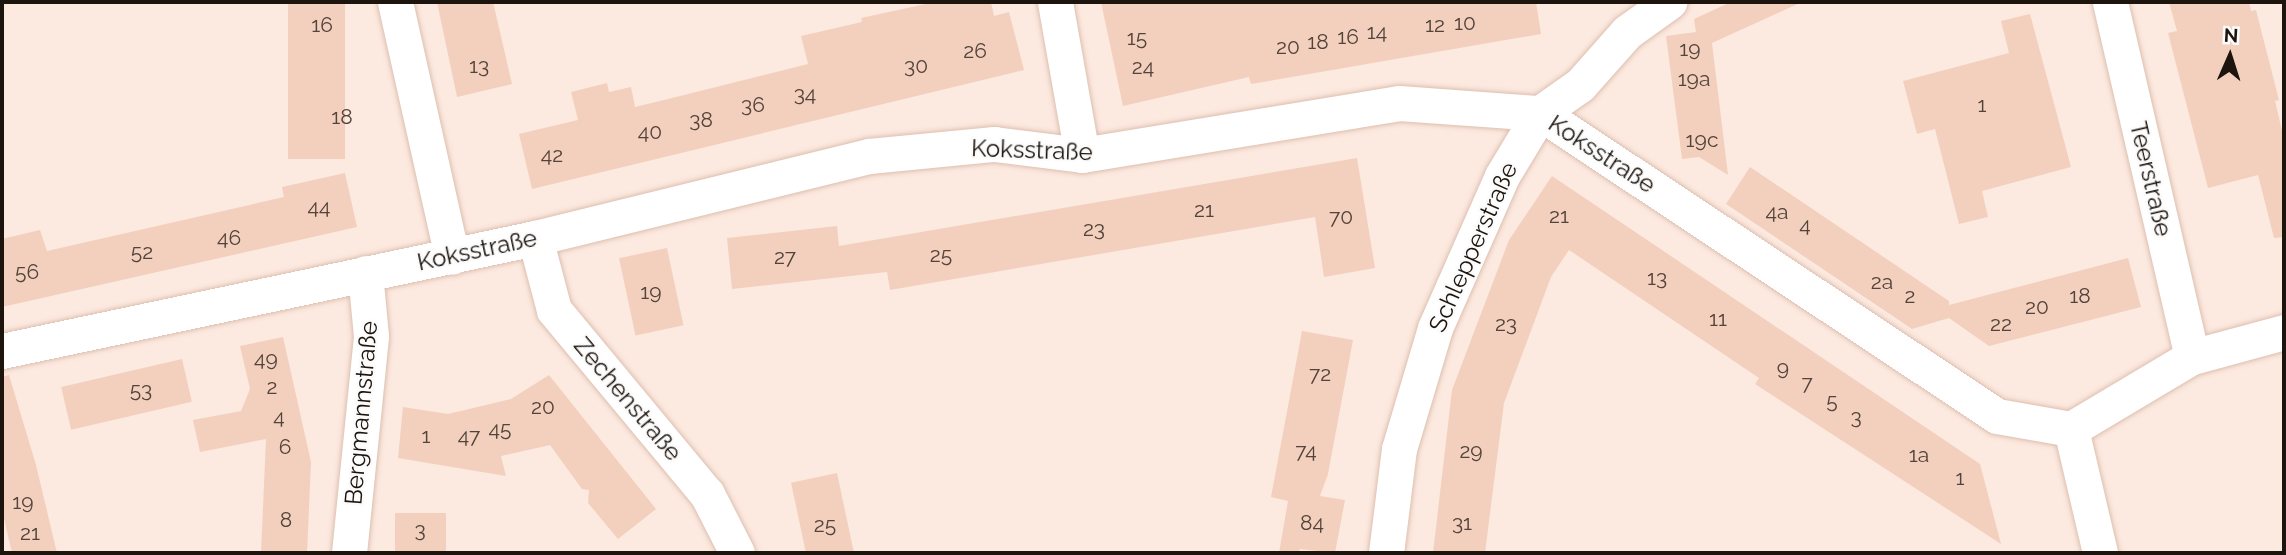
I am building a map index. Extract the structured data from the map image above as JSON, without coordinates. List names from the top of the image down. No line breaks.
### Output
{"streets":{"street":["Koksstraße","Teerstraße","Schlepperstraße","Zechenstraße","Bergmannstraße"]},"crossings":[["Koksstraße","Schlepperstraße"],["Koksstraße","Zechenstraße"],["Koksstraße","Bergmannstraße"]],"house_numbers":["10","16","12","14","16","15","18","20","19","26","13","30","24","19a","34","36","1","18","38","40","19c","42","44","21","4a","21","70","4","23","46","52","25","27","56","13","2a","19","2","18","20","11","23","22","49","9","72","7","2","53","5","20","4","3","45","1","47","6","74","29","1a","1","19","8","84","31","25","3","21"],"north":"top"}
